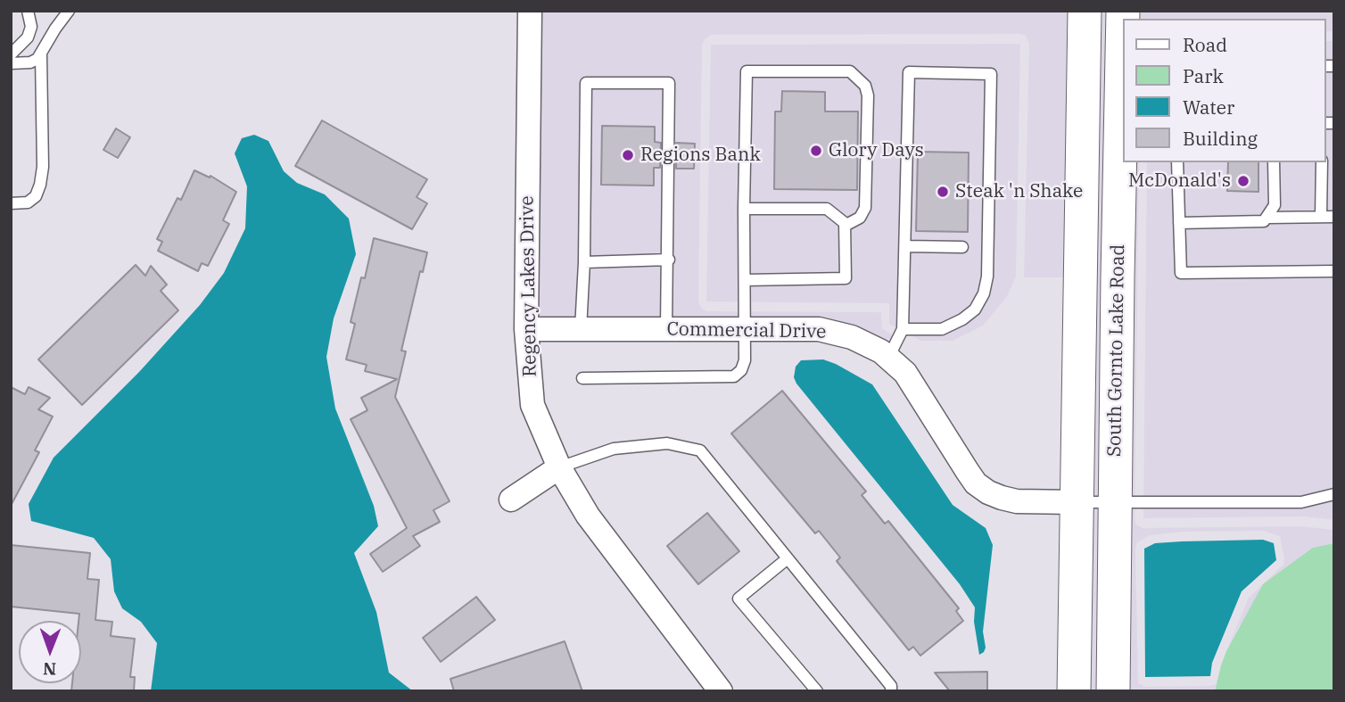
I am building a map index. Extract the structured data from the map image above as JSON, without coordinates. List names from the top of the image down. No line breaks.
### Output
{"streets":{"street":["Regency Lakes Drive","Commercial Drive","South Gornto Lake Road"]},"crossings":[["Regency Lakes Drive","Commercial Drive"],["Commercial Drive","South Gornto Lake Road"]],"places":["Glory Days","Regions Bank","McDonald's","Steak 'n Shake"],"legend":["Road","Park","Water","Building"],"north":"bottom"}
